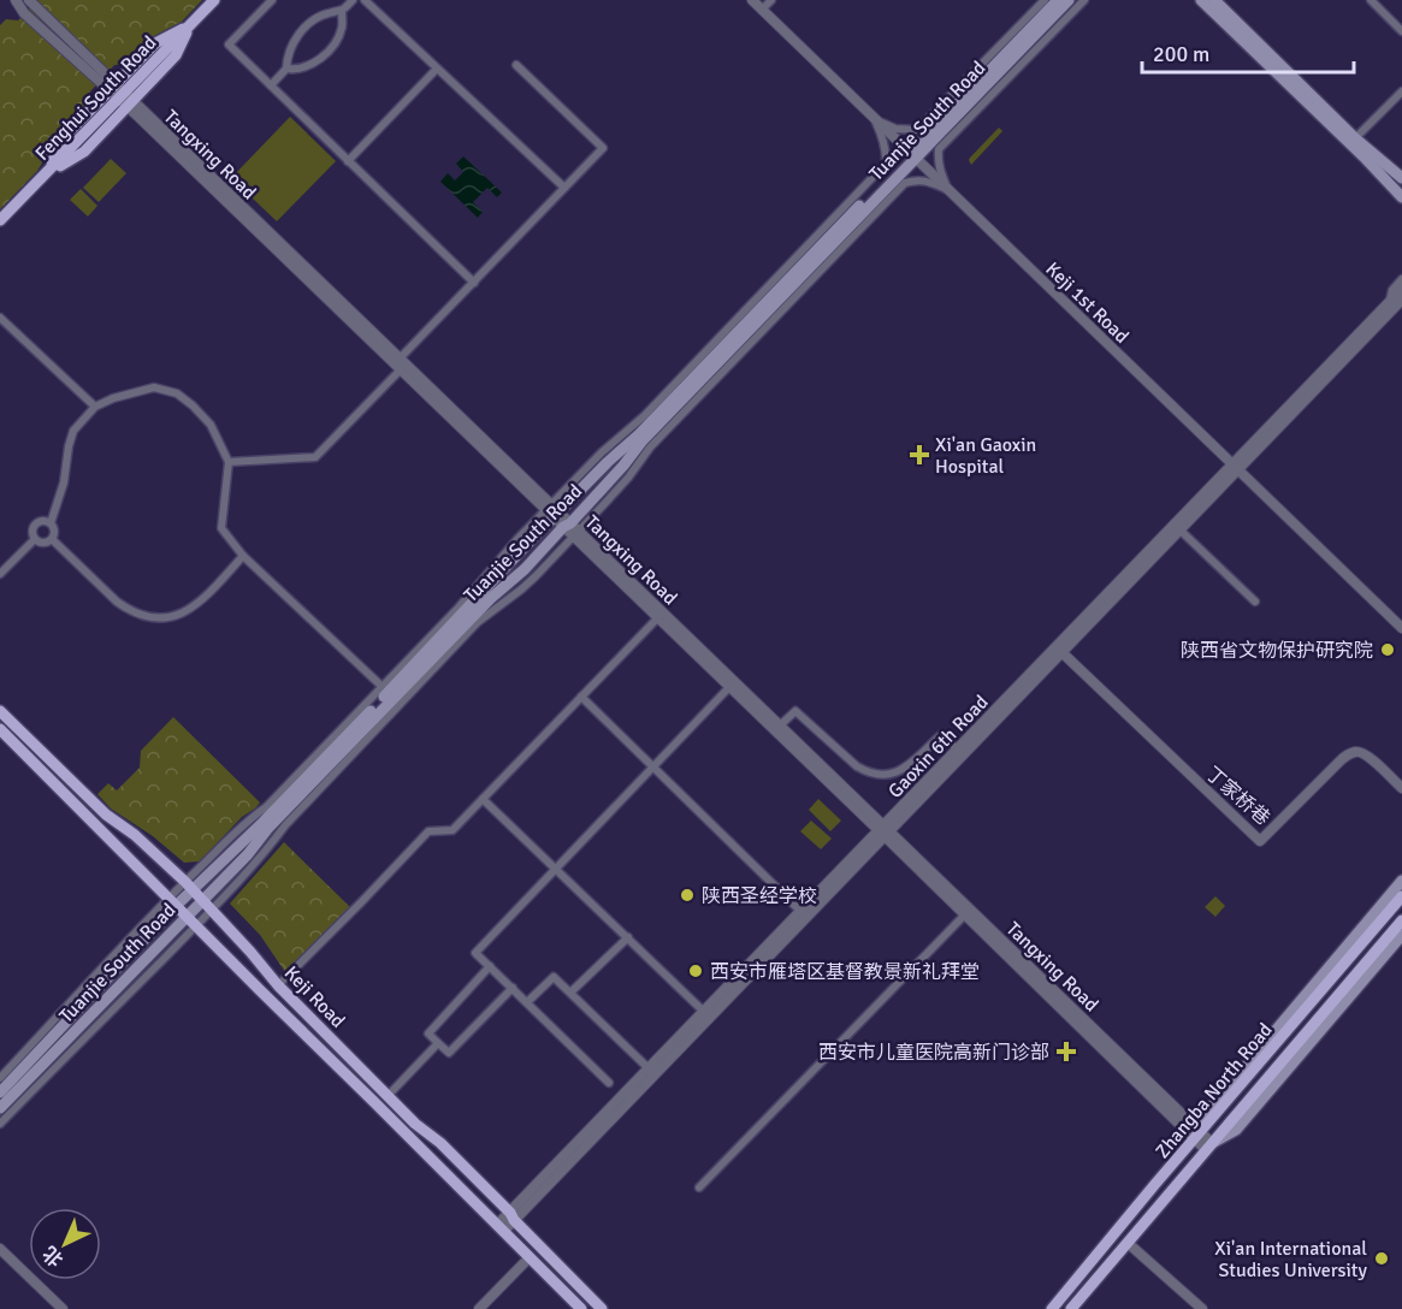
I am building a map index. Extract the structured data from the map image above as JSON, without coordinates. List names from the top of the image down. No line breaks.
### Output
{"streets":{"main road":["Fenghui South Road","Tuanjie South Road","Keji Road","Zhangba North Road"],"street":["Tangxing Road","Keji 1st Road","Gaoxin 6th Road","丁家桥巷"]},"crossings":[["Fenghui South Road","Tangxing Road"],["Tuanjie South Road","Tangxing Road"],["Tuanjie South Road","Keji 1st Road"],["Tuanjie South Road","Keji Road"],["Tangxing Road","Gaoxin 6th Road"],["Tangxing Road","Zhangba North Road"],["Keji 1st Road","Gaoxin 6th Road"],["Gaoxin 6th Road","丁家桥巷"],["Gaoxin 6th Road","Keji Road"]],"places":{"health":["Xi'an Gaoxin Hospital","西安市儿童医院高新门诊部"],"other":["陕西省文物保护研究院","陕西圣经学校","西安市雁塔区基督教景新礼拜堂","Xi'an International Studies University"]},"scale_bar":"200 m","north":"bottom left"}
